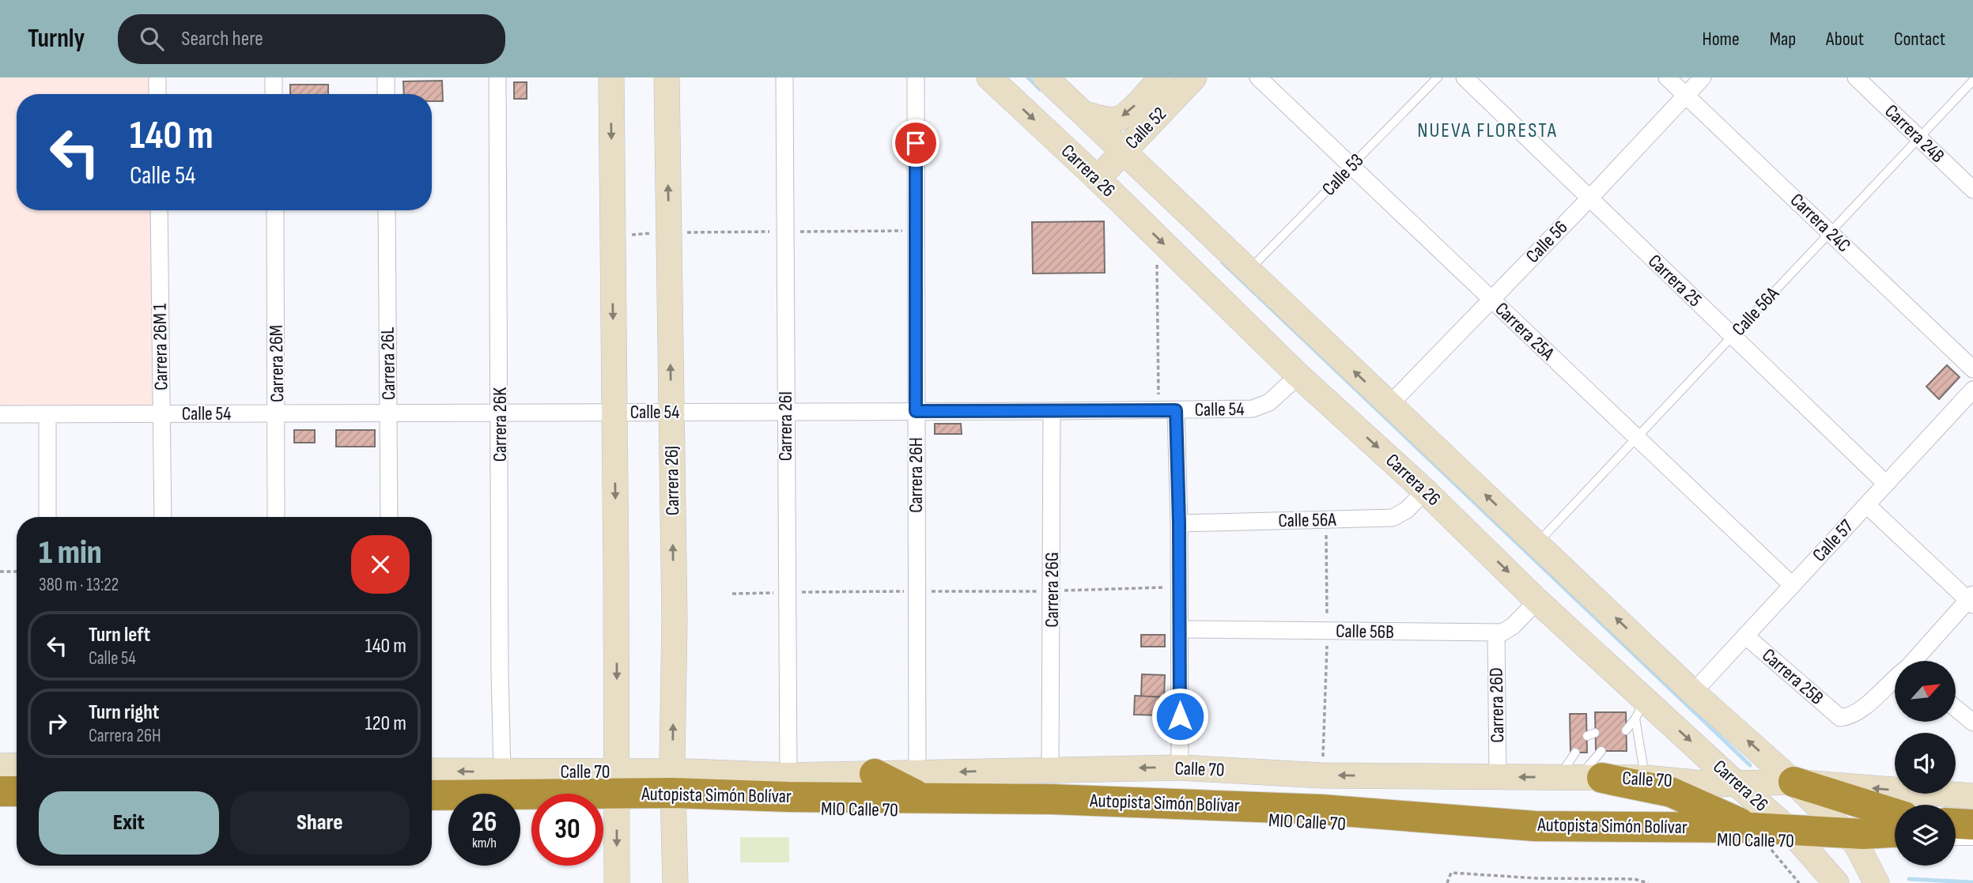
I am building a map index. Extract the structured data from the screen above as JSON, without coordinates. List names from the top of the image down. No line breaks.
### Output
{"streets":{"highway":["Autopista Simón Bolívar"],"street":["Calle 52","Carrera 24B","Carrera 26","Carrera 24C","Calle 56","Carrera 25","Calle 56A","Carrera 25A","Carrera 26M 1","Carrera 26M","Carrera 26L","Calle 54","Carrera 26K","Carrera 26I","Carrera 26H","Carrera 26J","Calle 57","Carrera 26G","Calle 56B","Carrera 25B","Carrera 26D","Calle 70"],"lane":["Calle 53"]},"crossings":[["Calle 52","Carrera 26"],["Carrera 24B","Calle 56A"],["Carrera 26","Calle 53"],["Carrera 26","Calle 56"],["Carrera 26","Calle 56A"],["Carrera 26","Calle 54"],["Carrera 26","Calle 57"],["Carrera 26","Calle 70"],["Carrera 26","Autopista Simón Bolívar"],["Calle 53","Carrera 25A"],["Carrera 24C","Calle 56"],["Carrera 24C","Calle 56A"],["Calle 56","Carrera 25"],["Calle 56","Carrera 25A"],["Carrera 25","Calle 56A"],["Carrera 25","Calle 57"],["Calle 56A","Carrera 25A"],["Carrera 25A","Calle 57"],["Carrera 26M 1","Calle 54"],["Carrera 26M","Calle 54"],["Carrera 26L","Calle 54"],["Calle 54","Carrera 26K"],["Calle 54","Carrera 26I"],["Calle 54","Carrera 26H"],["Calle 54","Carrera 26J"],["Calle 54","Carrera 26G"],["Carrera 26K","Calle 70"],["Carrera 26I","Autopista Simón Bolívar"],["Carrera 26H","Calle 70"],["Carrera 26H","Autopista Simón Bolívar"],["Carrera 26J","Autopista Simón Bolívar"],["Calle 57","Carrera 25B"],["Carrera 26G","Calle 70"],["Calle 56B","Carrera 26D"],["Carrera 26D","Calle 70"],["Calle 70","Autopista Simón Bolívar"]],"one_way":["Calle 70"],"districts":["NUEVA FLORESTA"],"north":"top right","page":{"header":"Turnly","search":"Search here","nav":["Home","Map","About","Contact"],"turn":["140 m","Calle 54"],"heading":["1 min","380 m · 13:22"],"list":[{"name":"Turn left","note":"Calle 54","value":"140 m"},{"name":"Turn right","note":"Carrera 26H","value":"120 m"}],"buttons":["Exit","Share"],"speed":"26 km/h","limit":"30"}}
